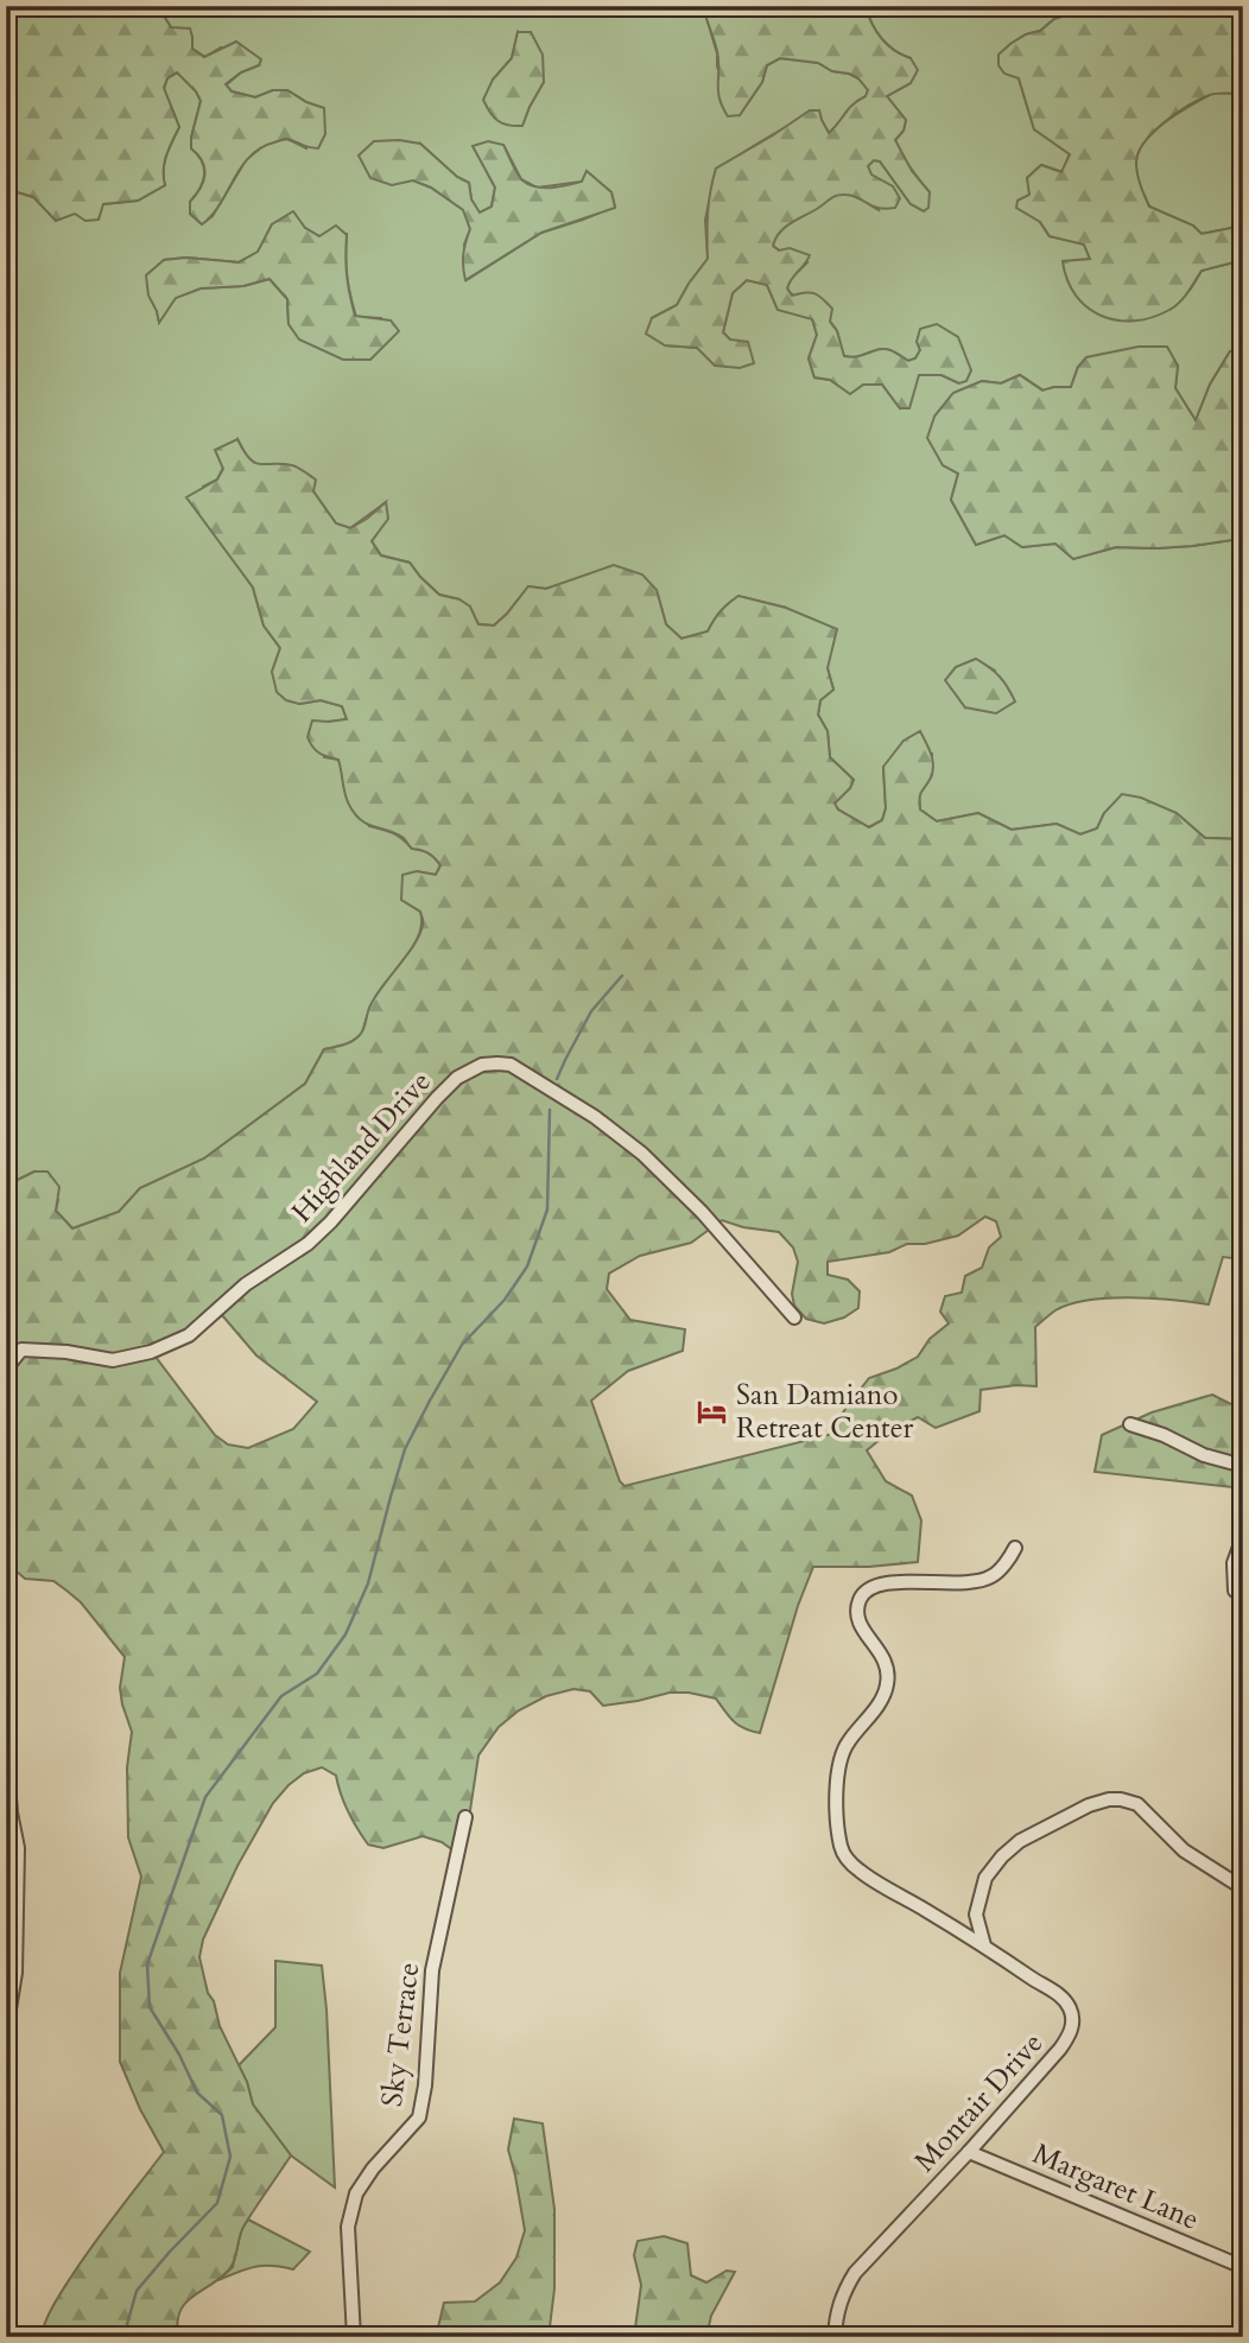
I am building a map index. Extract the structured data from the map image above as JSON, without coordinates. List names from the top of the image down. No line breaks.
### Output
{"streets":{"street":["Highland Drive","Sky Terrace","Montair Drive","Margaret Lane"]},"crossings":[["Montair Drive","Margaret Lane"]],"places":{"hotel":["San Damiano Retreat Center"]}}
